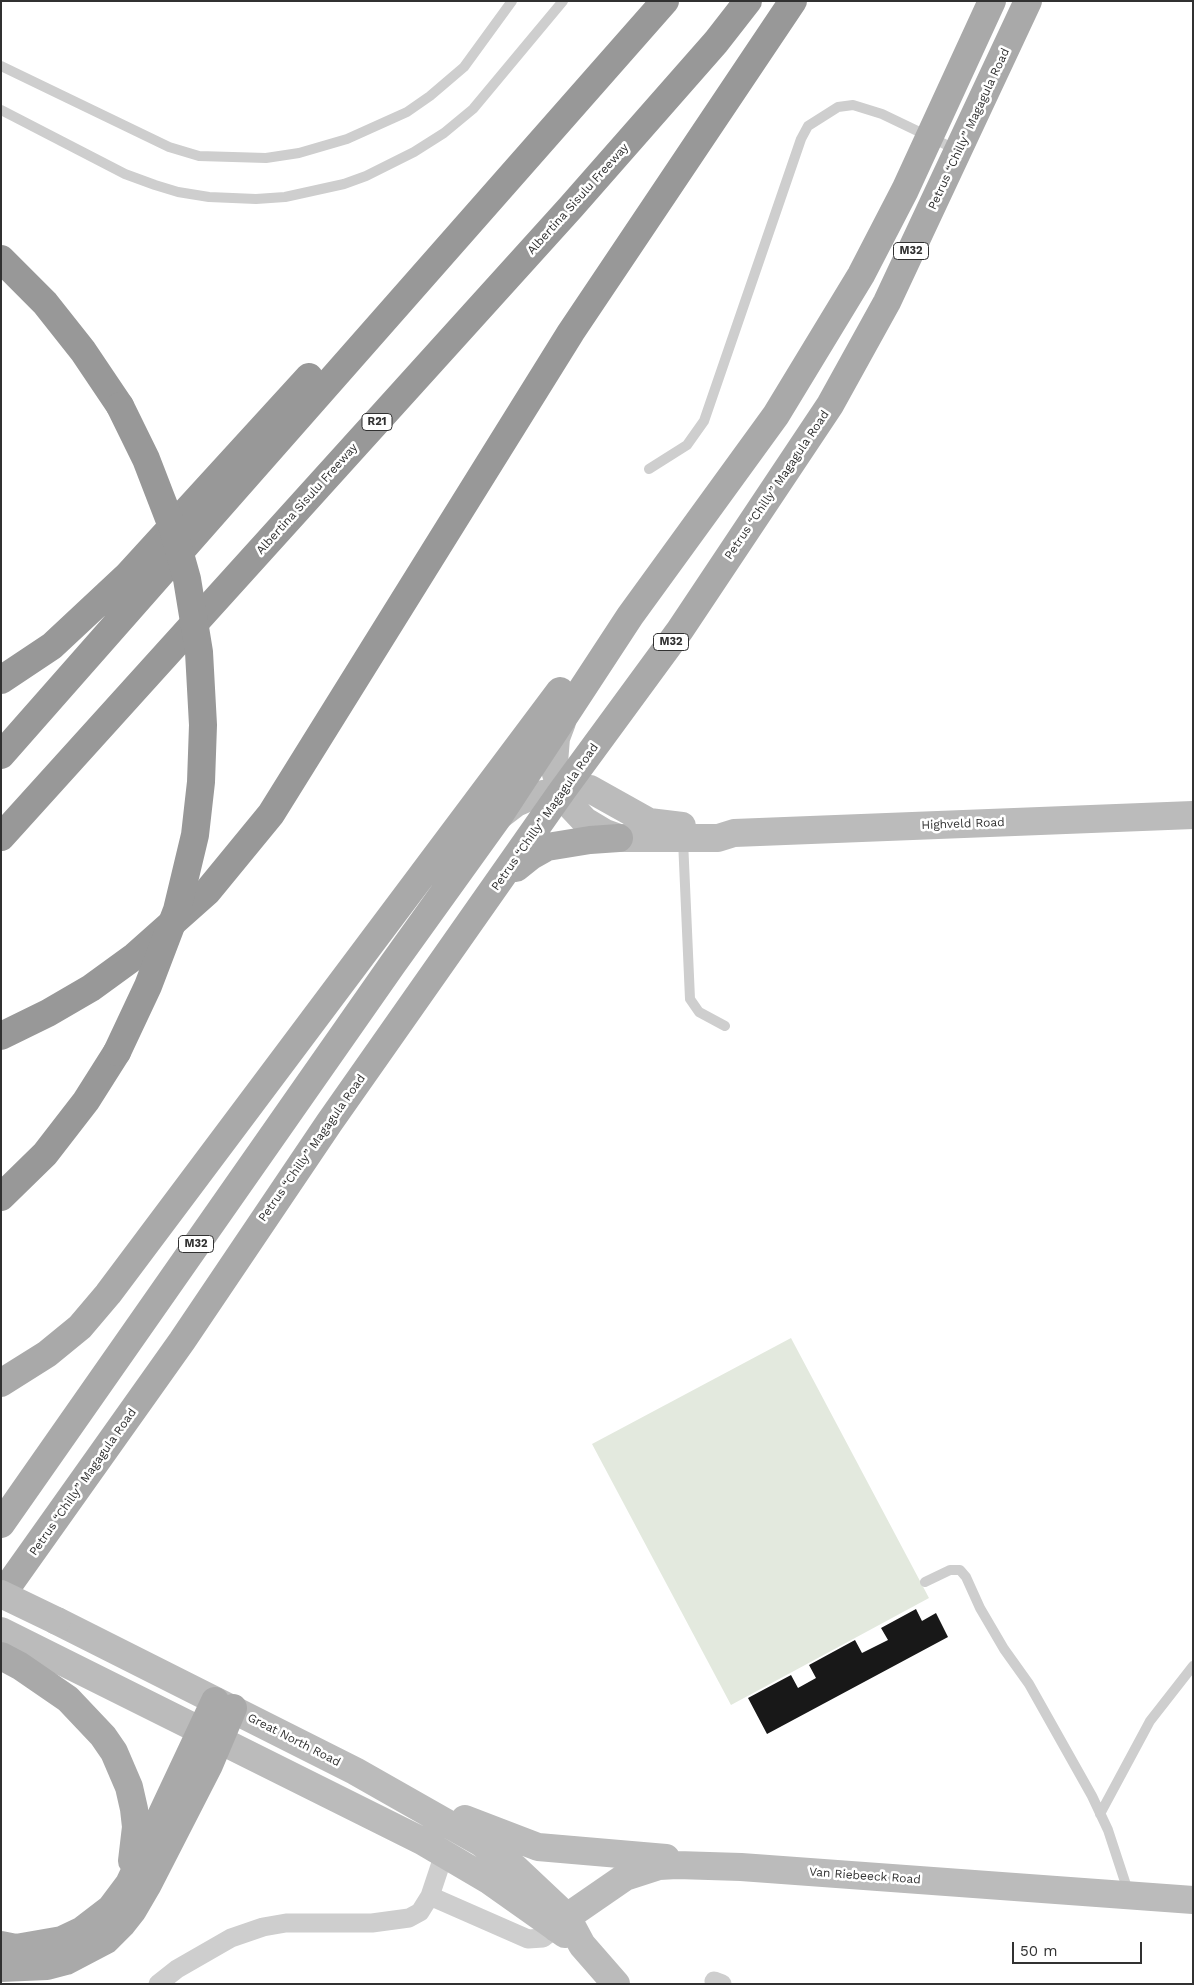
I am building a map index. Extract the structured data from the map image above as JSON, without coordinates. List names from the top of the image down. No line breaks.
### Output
{"streets":{"highway":["Albertina Sisulu Freeway","R21"],"main road":["Petrus “Chilly” Magagula Road","M32","Highveld Road","Great North Road","Van Riebeeck Road"]},"crossings":[["Petrus “Chilly” Magagula Road","Highveld Road"],["Petrus “Chilly” Magagula Road","Great North Road"],["M32","Highveld Road"],["Great North Road","Van Riebeeck Road"]],"scale_bar":"50 m"}
